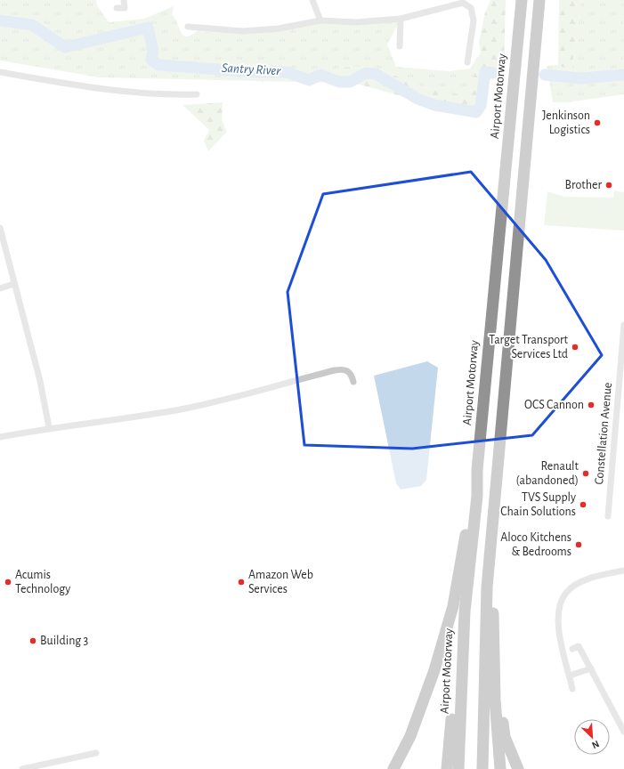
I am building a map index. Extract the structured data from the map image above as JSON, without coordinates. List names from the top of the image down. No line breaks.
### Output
{"streets":{"highway":["Airport Motorway"],"street":["Constellation Avenue"]},"water":["Santry River"],"places":["Jenkinson Logistics","Brother","Target Transport Services Ltd","OCS Cannon","Renault (abandoned)","TVS Supply Chain Solutions","Aloco Kitchens & Bedrooms","Acumis Technology","Amazon Web Services","Building 3"],"north":"bottom right"}
